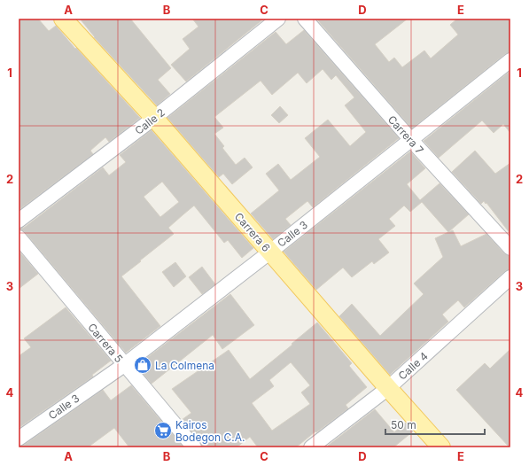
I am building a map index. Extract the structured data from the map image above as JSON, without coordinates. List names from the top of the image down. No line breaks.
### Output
{"streets":{"main road":["Carrera 6"],"street":["Calle 2","Carrera 7","Calle 3","Carrera 5","Calle 4"]},"crossings":[["Calle 2","Carrera 6"],["Carrera 7","Calle 3"],["Carrera 6","Calle 3"],["Carrera 6","Calle 4"],["Calle 3","Carrera 5"]],"places":{"shop":["La Colmena"],"supermarket":["Kairos Bodegon C.A."]},"scale_bar":"50 m","grid":{"columns":["A","B","C","D","E"],"rows":["1","2","3","4"]}}
